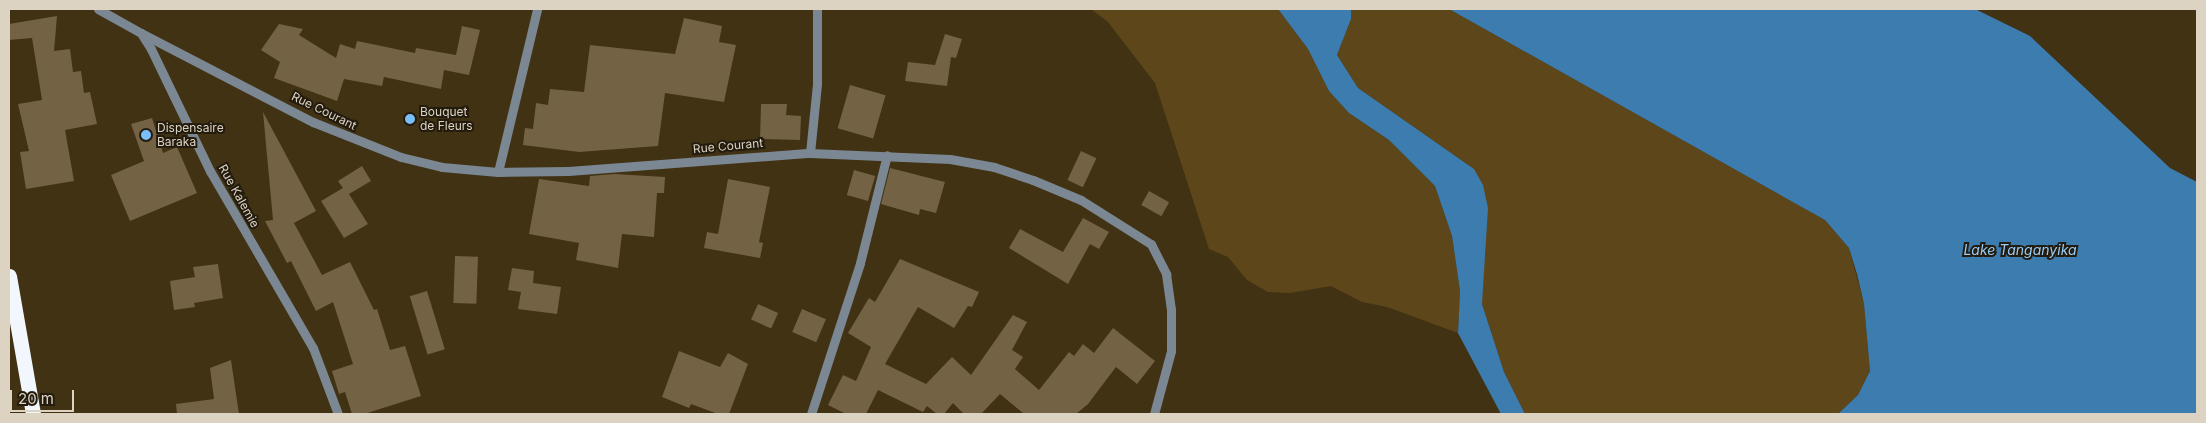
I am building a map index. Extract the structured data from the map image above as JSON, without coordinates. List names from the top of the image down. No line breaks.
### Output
{"streets":{"street":["Rue Courant","Rue Kalemie"]},"crossings":[["Rue Courant","Rue Kalemie"]],"water":["Lake Tanganyika"],"places":["Bouquet de Fleurs","Dispensaire Baraka"],"scale_bar":"20 m"}
